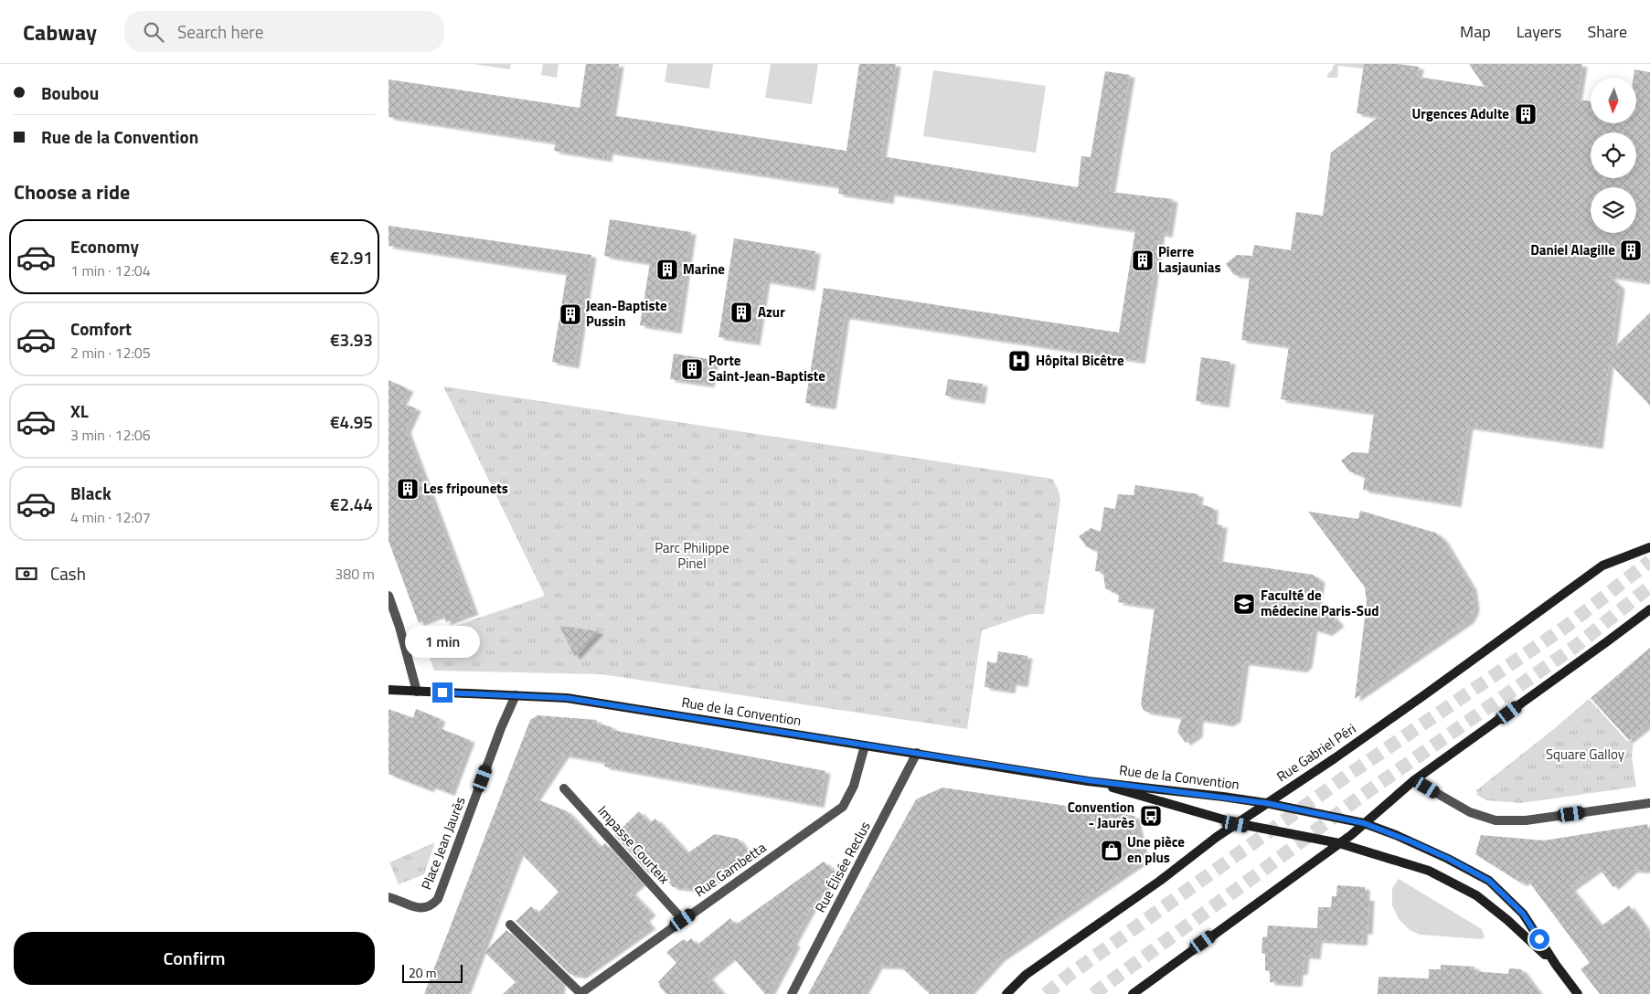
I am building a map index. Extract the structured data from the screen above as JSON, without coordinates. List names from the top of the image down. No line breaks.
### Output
{"streets":{"main road":["Rue de la Convention","Rue Gabriel Péri"],"street":["Place Jean Jaurès","Impasse Courteix","Rue Élisée Reclus","Rue Gambetta"]},"crossings":[["Rue de la Convention","Rue Gabriel Péri"],["Rue de la Convention","Place Jean Jaurès"],["Rue de la Convention","Rue Élisée Reclus"],["Rue de la Convention","Rue Gambetta"],["Impasse Courteix","Rue Gambetta"]],"parks":["Parc Philippe Pinel","Square Galloy"],"places":{"building":["Urgences Adulte","Daniel Alagille","Pierre Lasjaunias","Marine","Azur","Jean-Baptiste Pussin","Porte Saint-Jean-Baptiste","Les fripounets"],"hospital":["Hôpital Bicêtre"],"school or university":["Faculté de médecine Paris-Sud"],"bus stop":["Convention - Jaurès"],"shop":["Une pièce en plus"]},"scale_bar":"20 m","north":"bottom","page":{"header":"Cabway","search":"Search here","nav":["Map","Layers","Share"],"banner":["Boubou","Rue de la Convention"],"heading":"Choose a ride","list":[{"name":"Economy","note":"1 min · 12:04","value":"€2.91"},{"name":"Comfort","note":"2 min · 12:05","value":"€3.93"},{"name":"XL","note":"3 min · 12:06","value":"€4.95"},{"name":"Black","note":"4 min · 12:07","value":"€2.44"}],"pay":["Cash","380 m"],"bubble":"1 min","buttons":"Confirm","scale":"20 m"}}
